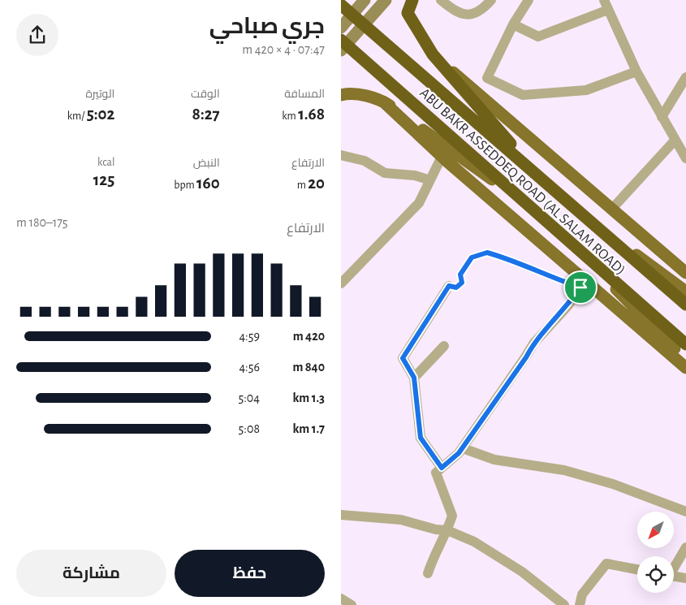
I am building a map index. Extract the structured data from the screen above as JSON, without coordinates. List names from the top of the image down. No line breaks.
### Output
{"streets":{"highway":["ABU BAKR ASSEDDEQ ROAD (AL SALAM ROAD)"]},"north":"bottom left","page":{"heading":["جري صباحي","07:47 · 4 × 420 m"],"stats":[["المسافة","1.68 km"],["الوقت","8:27"],["الوتيرة","5:02 /km"],["الارتفاع","20 m"],["النبض","160 bpm"],["kcal","125"]],"chart":["الارتفاع","175–180 m"],"list":[{"name":"420 m","note":"4:59"},{"name":"840 m","note":"4:56"},{"name":"1.3 km","note":"5:04"},{"name":"1.7 km","note":"5:08"}],"buttons":["حفظ","مشاركة"]}}
